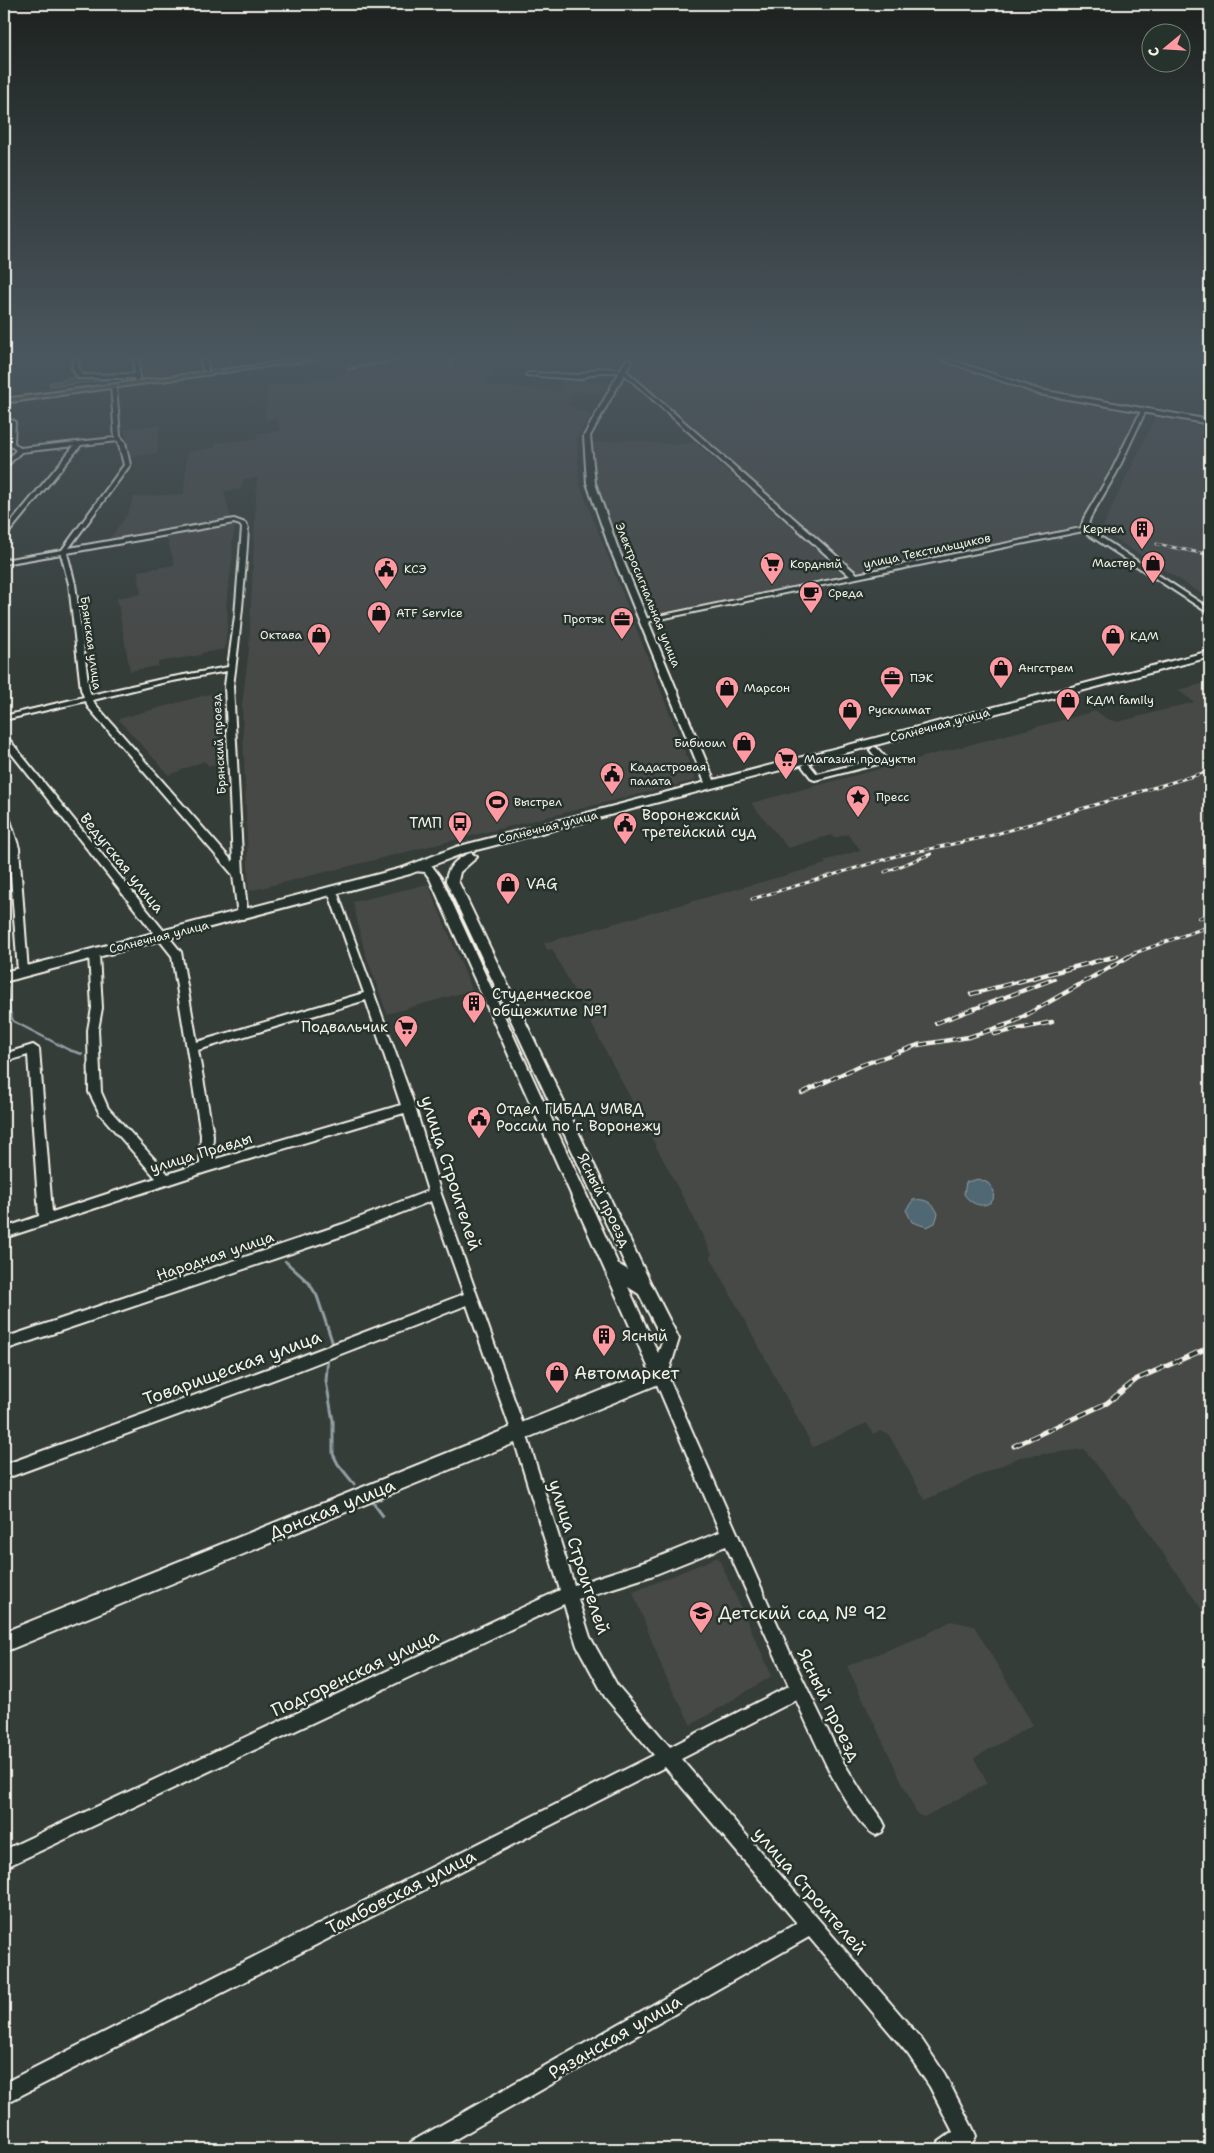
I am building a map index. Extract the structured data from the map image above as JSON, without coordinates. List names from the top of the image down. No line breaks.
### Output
{"streets":{"main road":["Солнечная улица"],"street":["улица Текстильщиков","Электросигнальная улица","Брянская улица","Брянский проезд","Ведугская улица","улица Правды","улица Строителей","Ясный проезд","Народная улица","Товарищеская улица","Донская улица","Подгоренская улица","Тамбовская улица","Рязанская улица"]},"crossings":[["улица Текстильщиков","Электросигнальная улица"],["Электросигнальная улица","Солнечная улица"],["Брянская улица","Брянский проезд"],["Солнечная улица","Брянский проезд"],["Солнечная улица","Ведугская улица"],["Солнечная улица","улица Строителей"],["Солнечная улица","Ясный проезд"],["Ведугская улица","улица Правды"],["улица Правды","улица Строителей"],["улица Строителей","Народная улица"],["улица Строителей","Товарищеская улица"],["улица Строителей","Донская улица"],["улица Строителей","Подгоренская улица"],["улица Строителей","Тамбовская улица"],["улица Строителей","Рязанская улица"],["Ясный проезд","Донская улица"],["Ясный проезд","Подгоренская улица"],["Ясный проезд","Тамбовская улица"]],"places":{"building":["Кернел","Студенческое общежитие №1","Ясный"],"shop":["Мастер","ATF Service","Октава","КДМ","Ангстрем","Марсон","КДМ family","Русклимат","Бибиоил","VAG","Автомаркет"],"supermarket":["Кордный","Магазин продукты","Подвальчик"],"public building":["КСЭ","Кадастровая палата","Воронежский третейский суд","Отдел ГИБДД УМВД России по г. Воронежу"],"cafe":["Среда"],"office":["Протэк","ПЭК"],"place":["Пресс"],"sports":["Выстрел"],"bus stop":["ТМП"],"school or university":["Детский сад № 92"]},"north":"left"}
